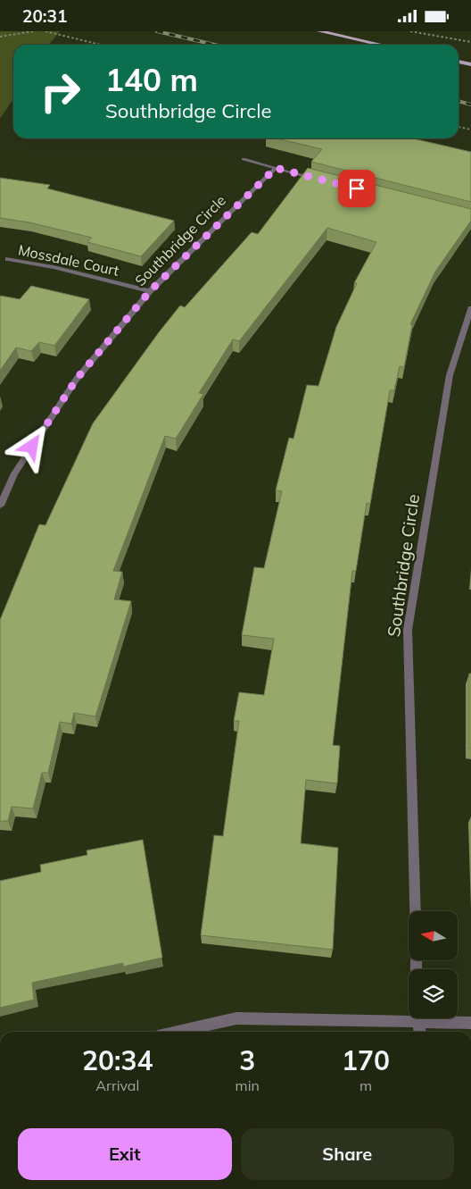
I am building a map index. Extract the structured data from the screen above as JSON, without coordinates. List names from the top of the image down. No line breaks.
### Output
{"streets":{"street":["Southbridge Circle","Mossdale Court"]},"crossings":[["Southbridge Circle","Mossdale Court"]],"north":"left","page":{"status":"20:31","turn":["140 m","Southbridge Circle"],"eta":["20:34","Arrival","3","min","170","m"],"buttons":["Exit","Share"]}}
